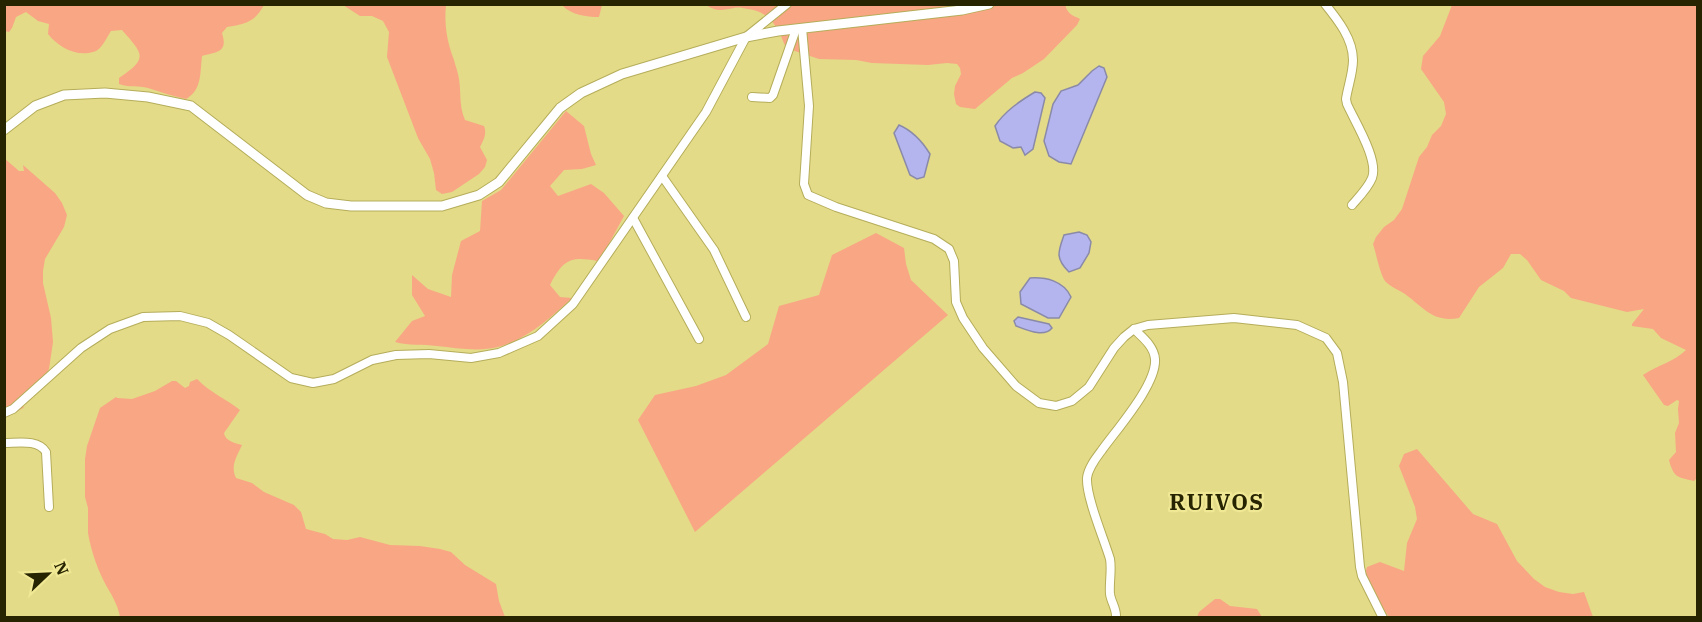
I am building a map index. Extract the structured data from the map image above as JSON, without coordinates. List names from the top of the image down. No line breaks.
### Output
{"districts":["RUIVOS"],"north":"top right"}
